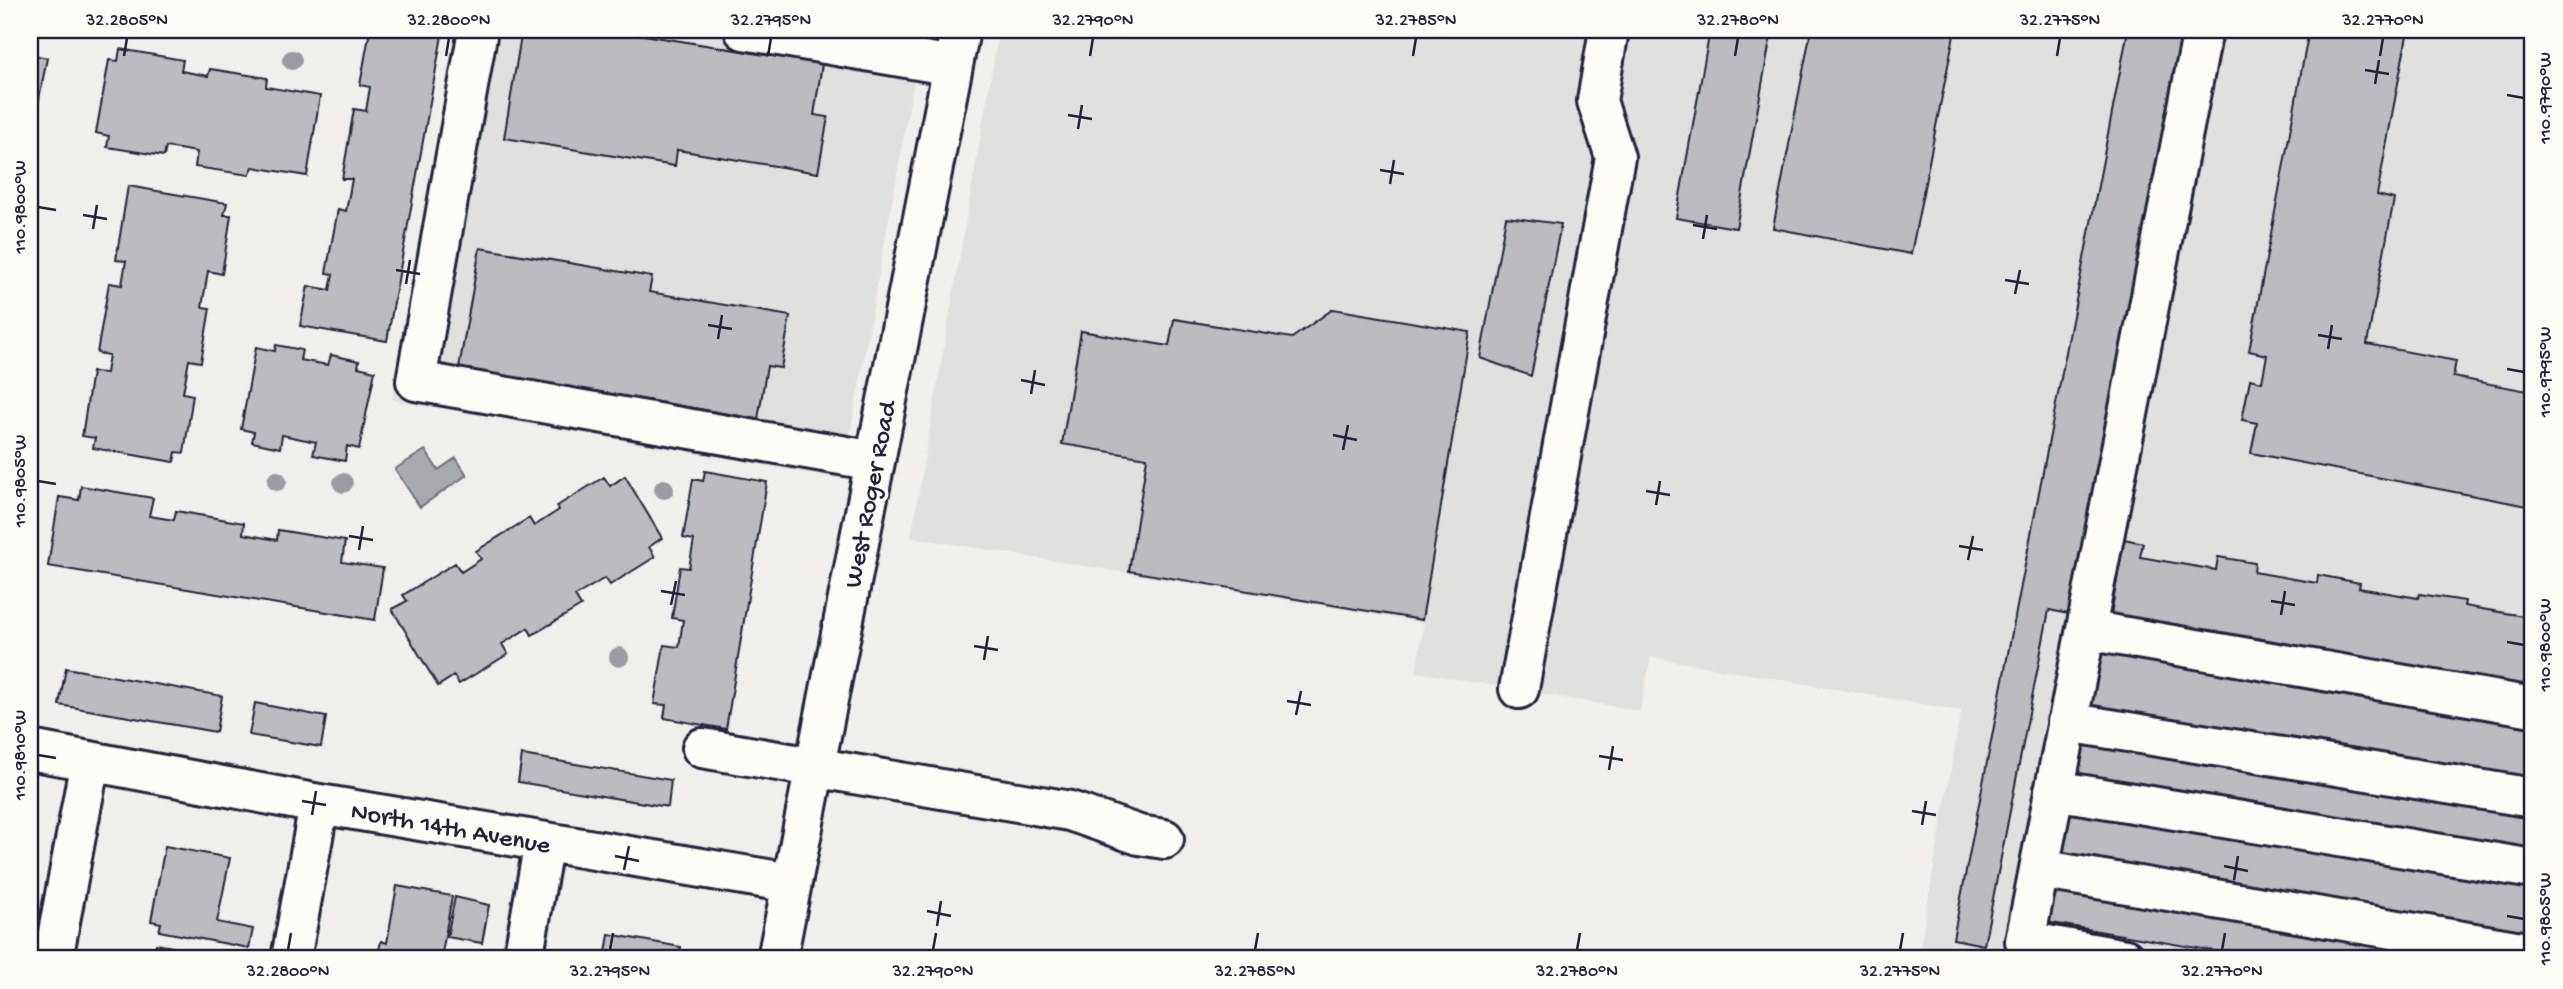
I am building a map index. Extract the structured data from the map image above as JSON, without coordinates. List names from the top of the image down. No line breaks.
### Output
{"streets":{"street":["West Roger Road","North 14th Avenue"]},"crossings":[["West Roger Road","North 14th Avenue"]],"coordinates":["32.2805°N","32.2800°N","32.2795°N","32.2790°N","32.2785°N","32.2780°N","32.2775°N","32.2770°N","110.9790°W","110.9800°W","110.9795°W","110.9805°W","110.9810°W"]}
